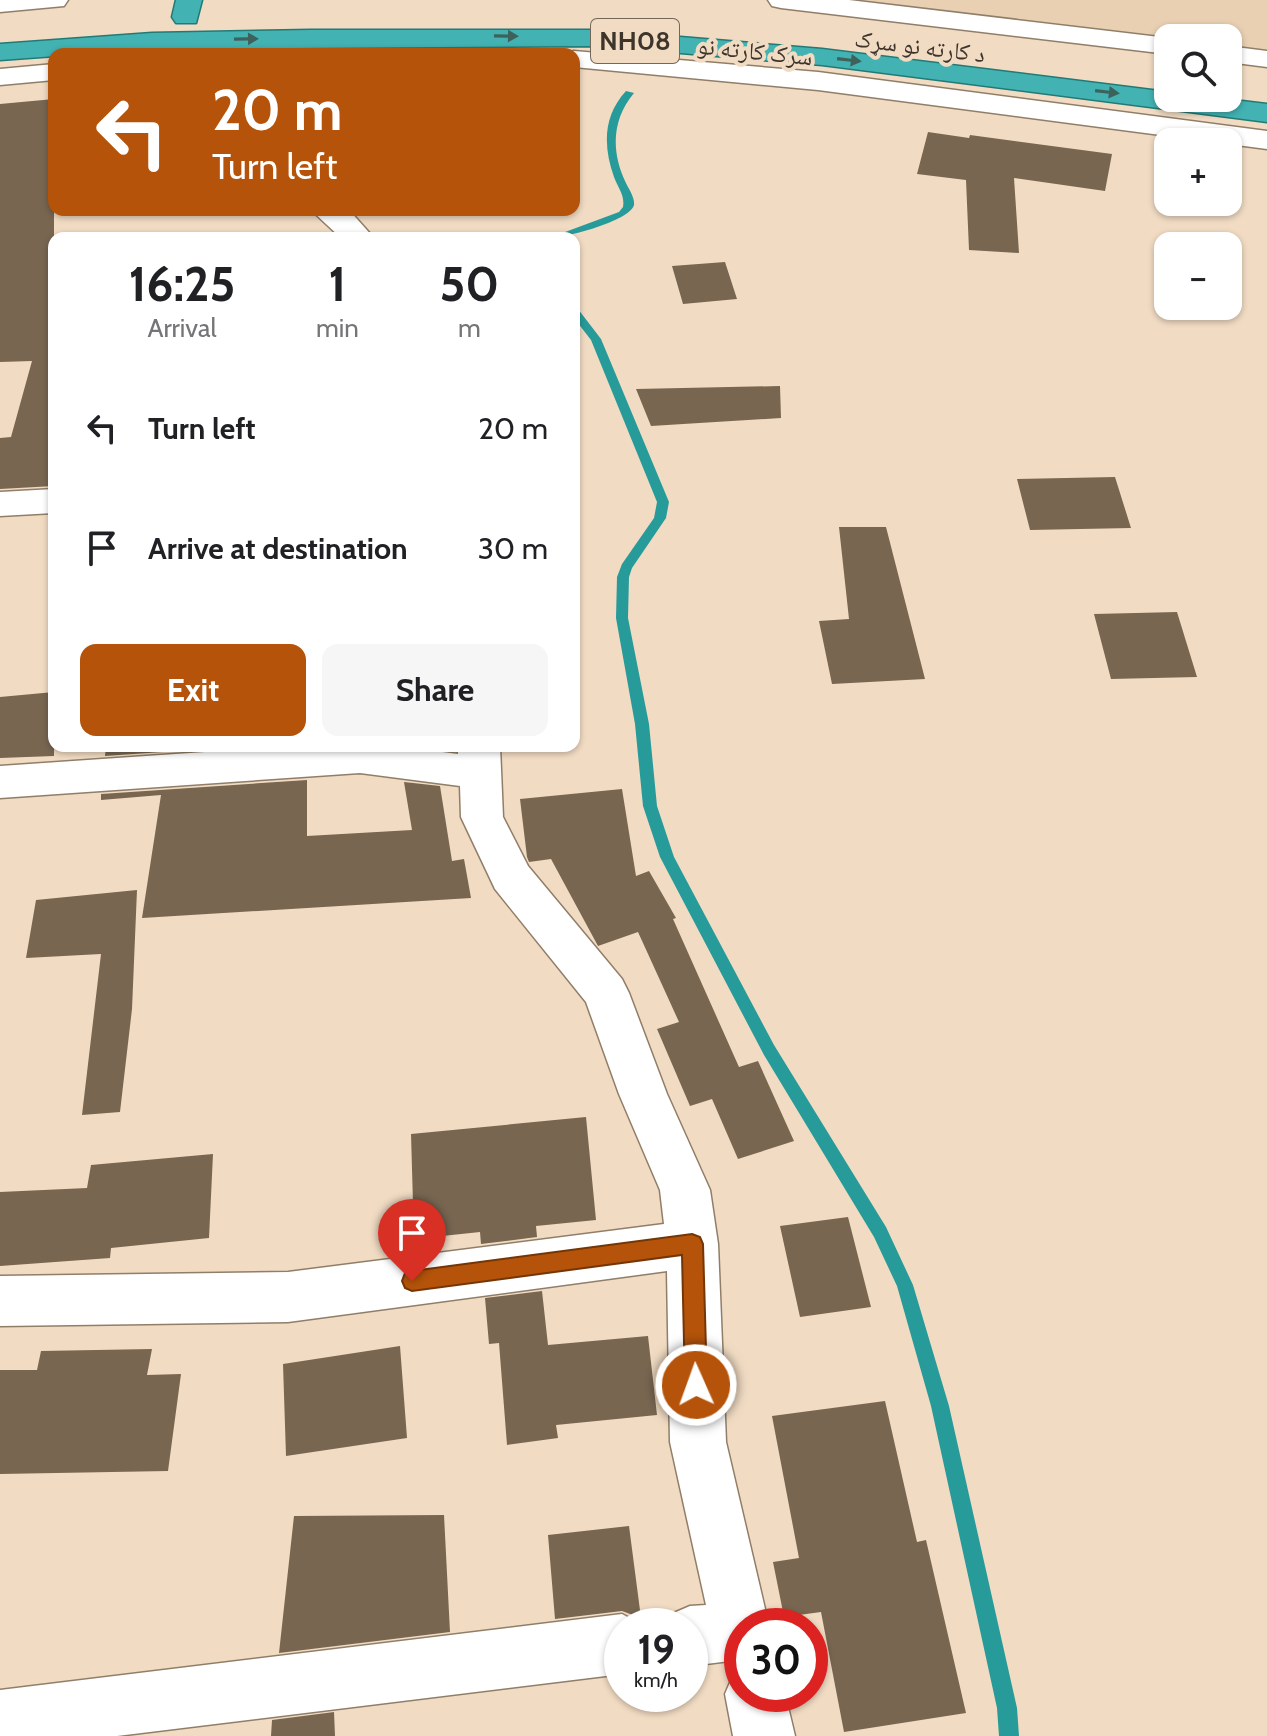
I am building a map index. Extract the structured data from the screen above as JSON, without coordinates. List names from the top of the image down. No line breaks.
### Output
{"streets":{"highway":["NH08","د کارته نو سړک","سرک کارته نو"]},"crossings":[["د کارته نو سړک","سرک کارته نو"]],"one_way":["سرک کارته نو"],"page":{"map_buttons":["+","−"],"turn":["20 m","Turn left"],"eta":["16:25","Arrival","1","min","50","m"],"list":[{"name":"Turn left","value":"20 m"},{"name":"Arrive at destination","value":"30 m"}],"buttons":["Exit","Share"],"speed":"19 km/h","limit":"30"}}
